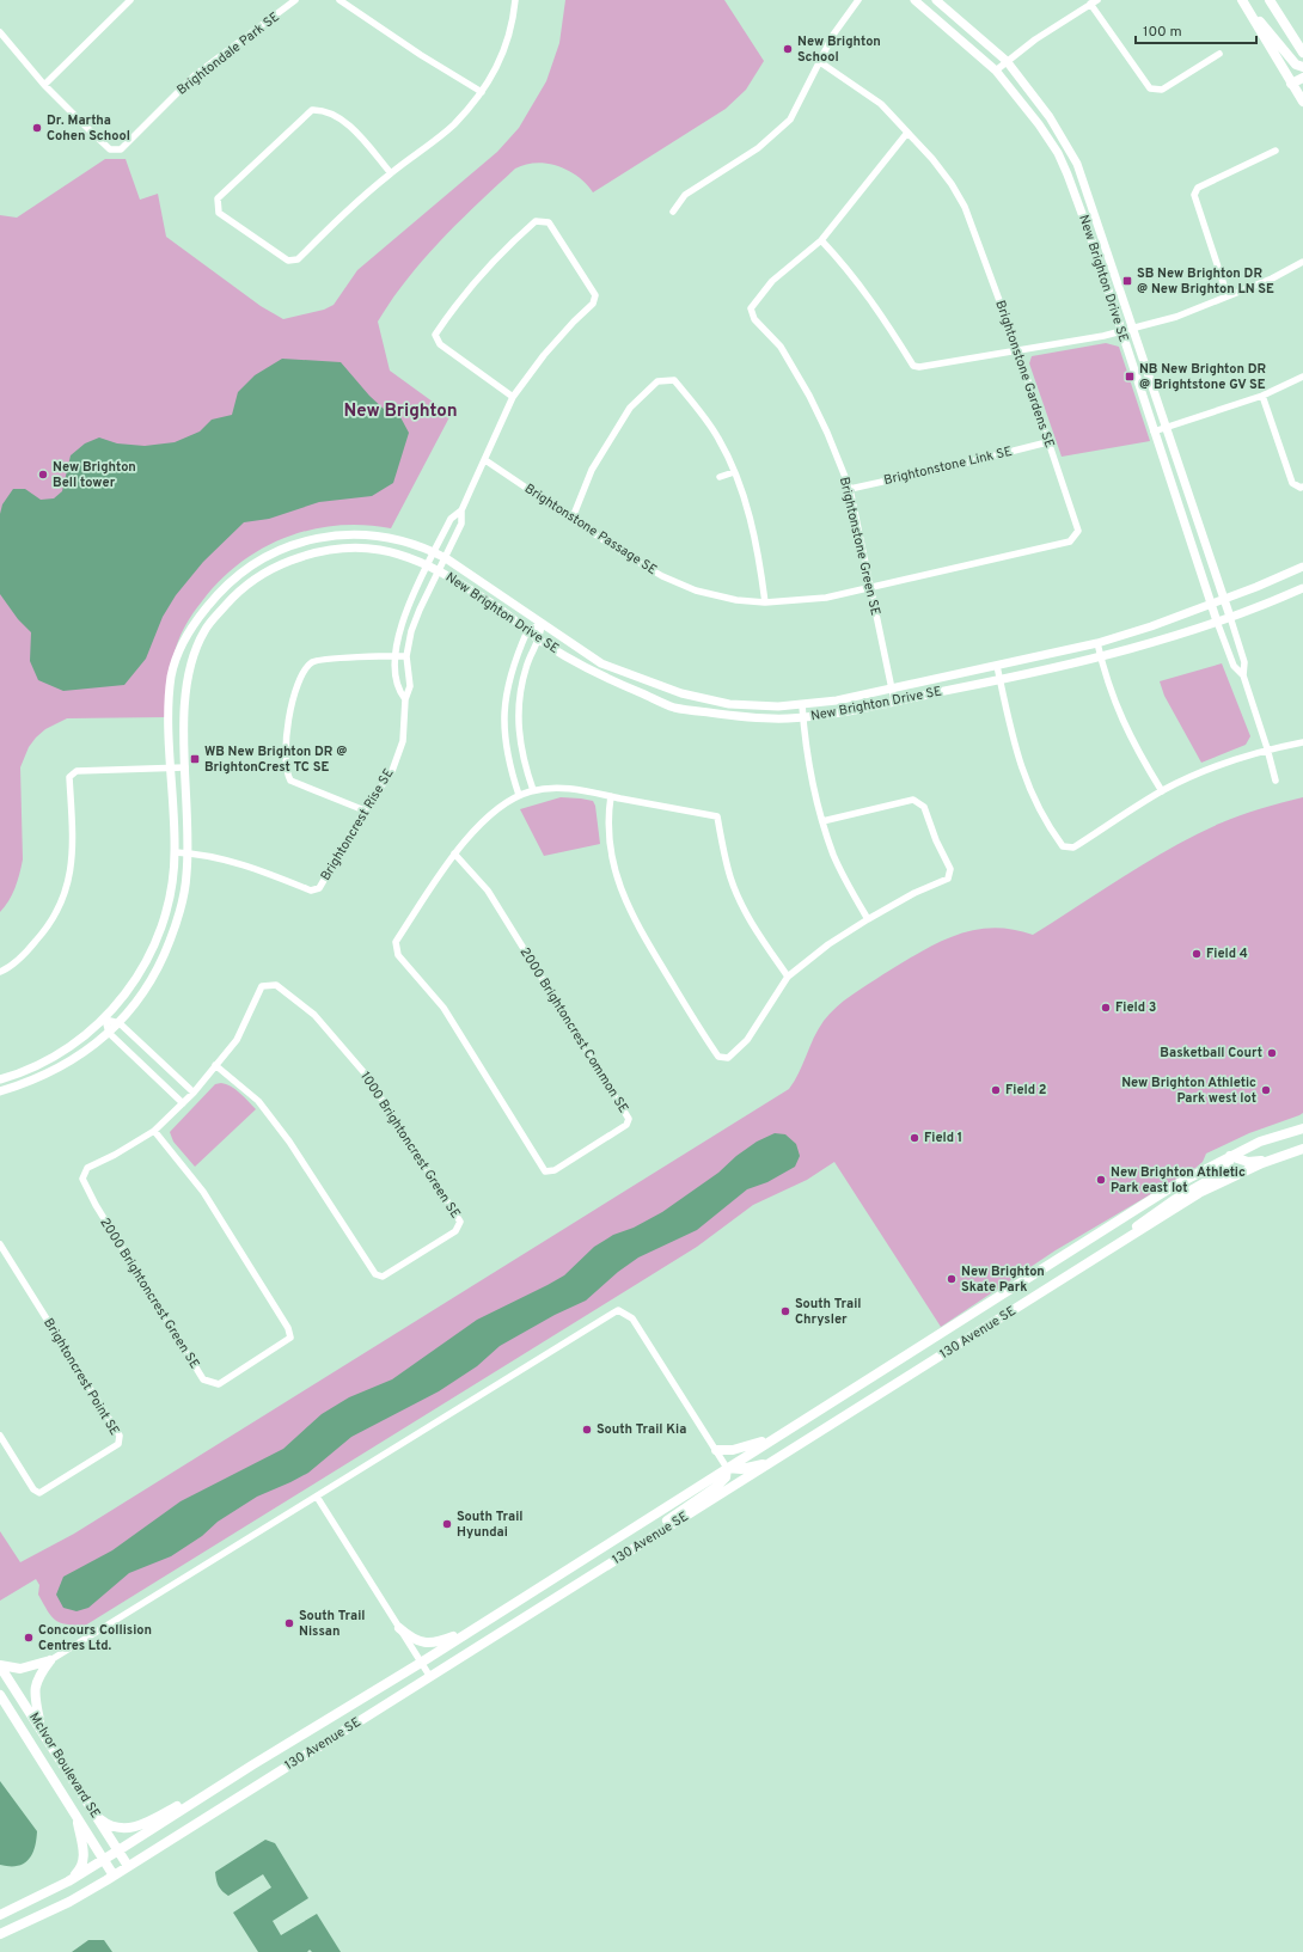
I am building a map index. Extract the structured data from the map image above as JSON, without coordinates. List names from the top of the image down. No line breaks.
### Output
{"streets":{"main road":["130 Avenue SE","McIvor Boulevard SE"],"street":["Brightondale Park SE","New Brighton Drive SE","Brightonstone Gardens SE","Brightonstone Link SE","Brightonstone Passage SE","Brightonstone Green SE","Brightoncrest Rise SE","2000 Brightoncrest Common SE","1000 Brightoncrest Green SE","2000 Brightoncrest Green SE","Brightoncrest Point SE"]},"crossings":[["New Brighton Drive SE","Brightonstone Green SE"],["New Brighton Drive SE","Brightoncrest Rise SE"],["Brightonstone Gardens SE","Brightonstone Link SE"],["Brightonstone Gardens SE","Brightonstone Passage SE"],["Brightonstone Gardens SE","Brightonstone Green SE"],["Brightonstone Link SE","Brightonstone Green SE"],["Brightonstone Passage SE","Brightonstone Green SE"],["1000 Brightoncrest Green SE","2000 Brightoncrest Green SE"],["130 Avenue SE","McIvor Boulevard SE"]],"districts":["New Brighton"],"places":{"other":["New Brighton School","Dr. Martha Cohen School","New Brighton Bell tower","Field 4","Field 3","Basketball Court","Field 2","New Brighton Athletic Park west lot","Field 1","New Brighton Athletic Park east lot","New Brighton Skate Park","South Trail Chrysler","South Trail Kia","South Trail Hyundai","South Trail Nissan","Concours Collision Centres Ltd."],"transit":["SB New Brighton DR @ New Brighton LN SE","NB New Brighton DR @ Brightstone GV SE","WB New Brighton DR @ BrightonCrest TC SE"]},"scale_bar":"100 m"}
